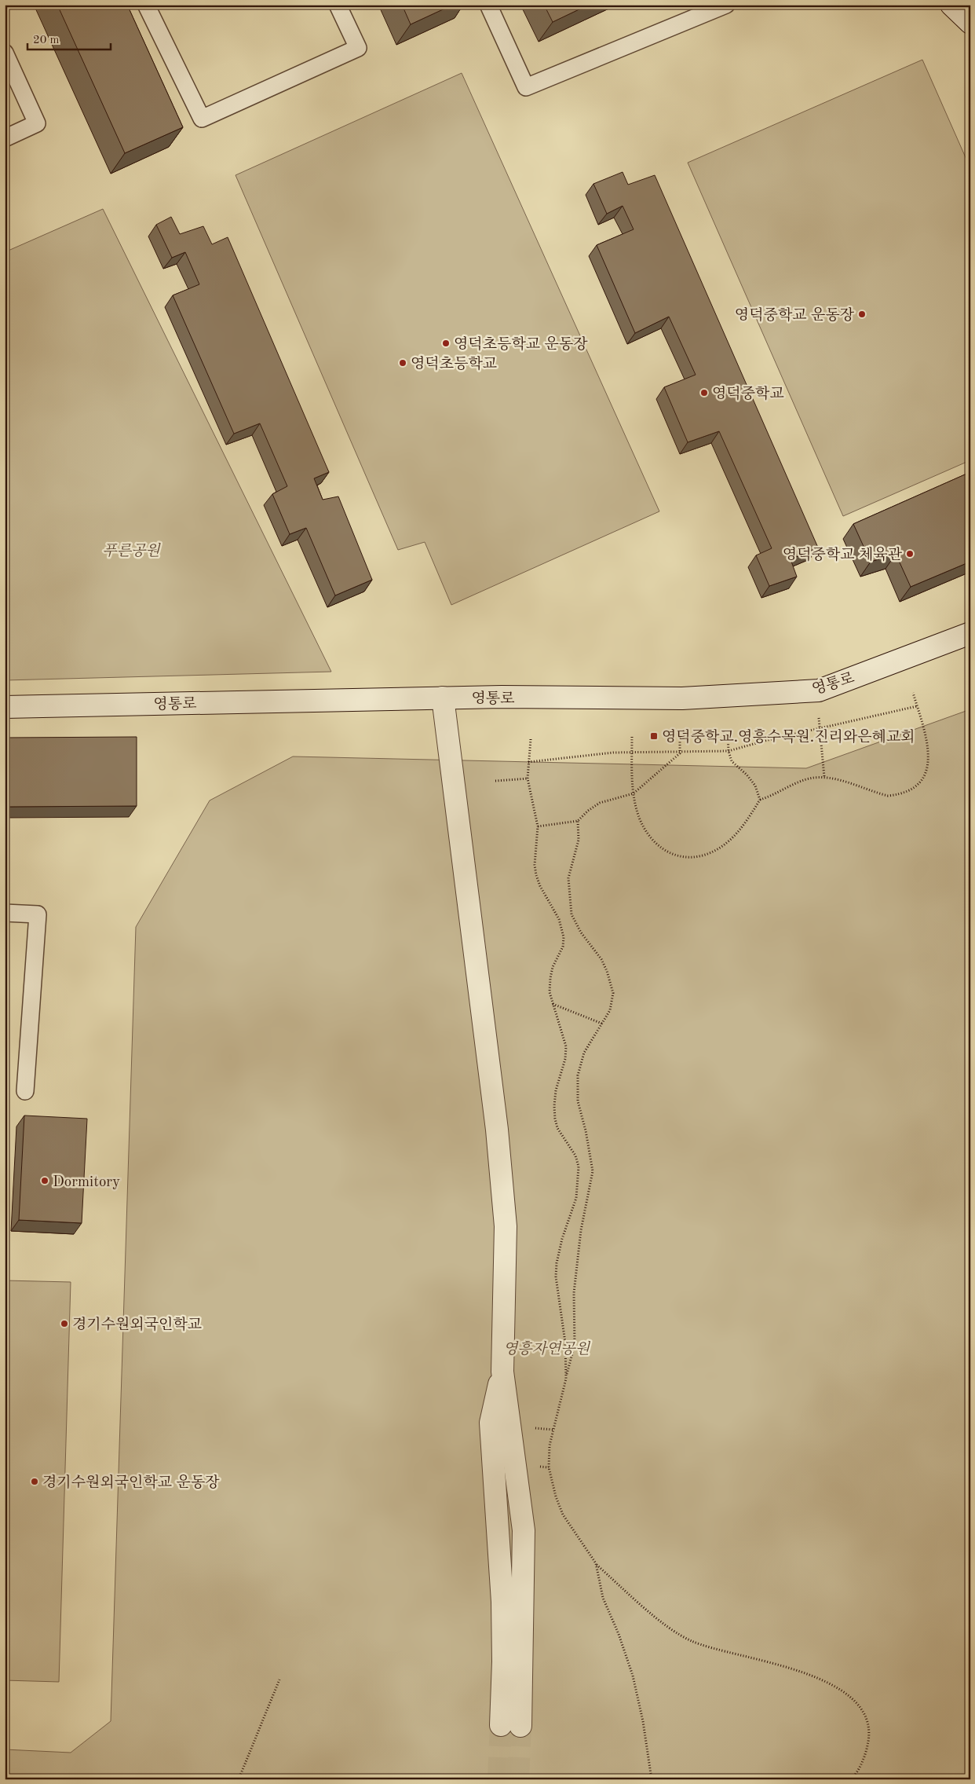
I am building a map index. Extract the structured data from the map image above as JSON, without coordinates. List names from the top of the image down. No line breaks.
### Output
{"streets":{"street":["영통로"]},"parks":["푸른공원","영흥자연공원"],"places":{"other":["영덕중학교 운동장","영덕초등학교 운동장","영덕초등학교","영덕중학교","영덕중학교 체육관","Dormitory","경기수원외국인학교","경기수원외국인학교 운동장"],"transit":["영덕중학교.영흥수목원.진리와은혜교회"]},"scale_bar":"20 m"}
